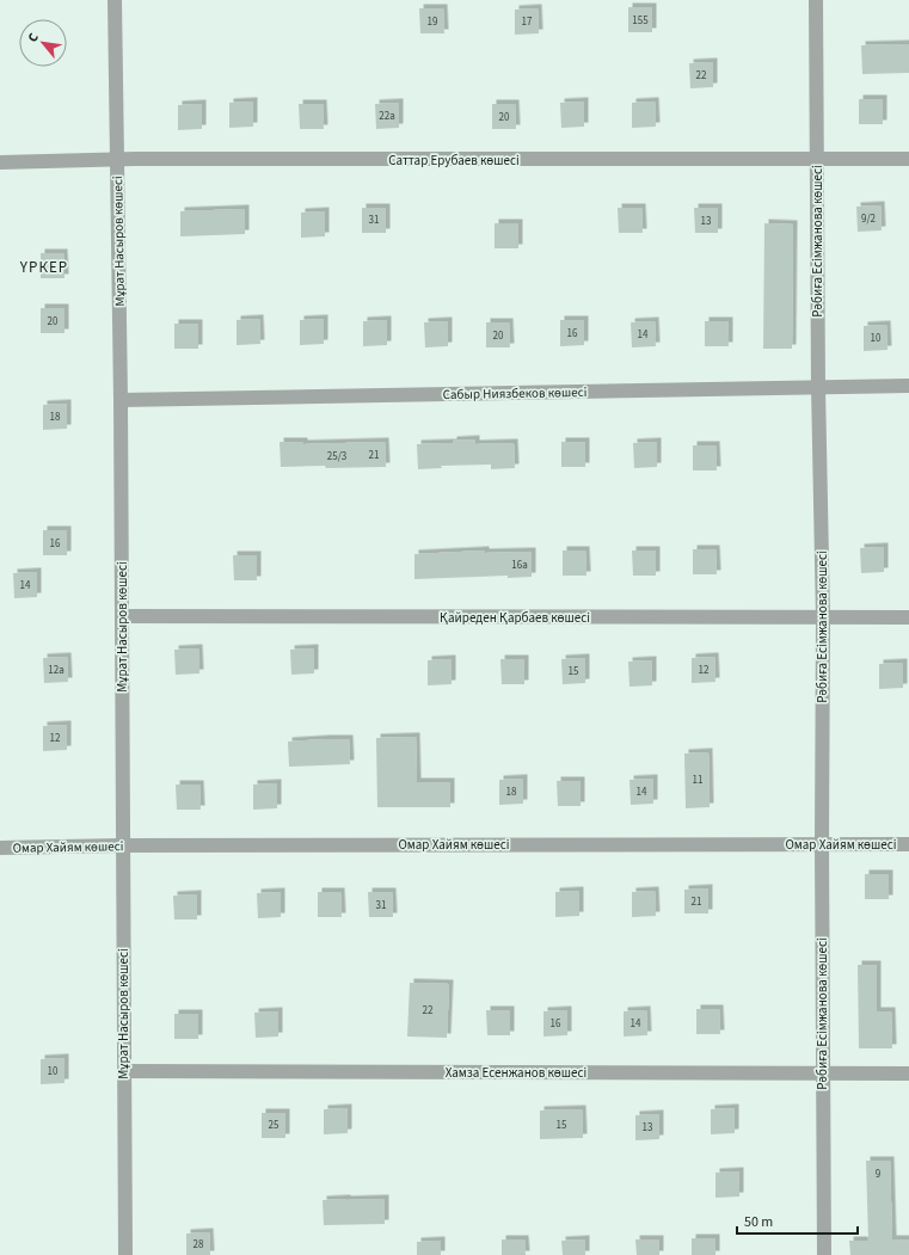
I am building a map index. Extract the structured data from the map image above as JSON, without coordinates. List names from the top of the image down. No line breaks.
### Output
{"streets":{"street":["Саттар Ерубаев көшесі","Мұрат Насыров көшесі","Рәбиға Есімжанова көшесі","Сабыр Ниязбеков көшесі","Қайреден Қарбаев көшесі","Омар Хайям көшесі","Хамза Есенжанов көшесі"]},"crossings":[["Саттар Ерубаев көшесі","Мұрат Насыров көшесі"],["Саттар Ерубаев көшесі","Рәбиға Есімжанова көшесі"],["Мұрат Насыров көшесі","Сабыр Ниязбеков көшесі"],["Мұрат Насыров көшесі","Қайреден Қарбаев көшесі"],["Мұрат Насыров көшесі","Омар Хайям көшесі"],["Мұрат Насыров көшесі","Хамза Есенжанов көшесі"],["Рәбиға Есімжанова көшесі","Сабыр Ниязбеков көшесі"],["Рәбиға Есімжанова көшесі","Қайреден Қарбаев көшесі"],["Рәбиға Есімжанова көшесі","Омар Хайям көшесі"],["Рәбиға Есімжанова көшесі","Хамза Есенжанов көшесі"]],"districts":["ҮРКЕР"],"house_numbers":["155","19","17","22","22а","20","9/2","31","13","20","16","14","20","10","18","21","25/3","16","16а","14","12а","12","15","12","11","18","14","21","31","22","16","14","10","25","15","13","9","28"],"scale_bar":"50 m","north":"top left"}
